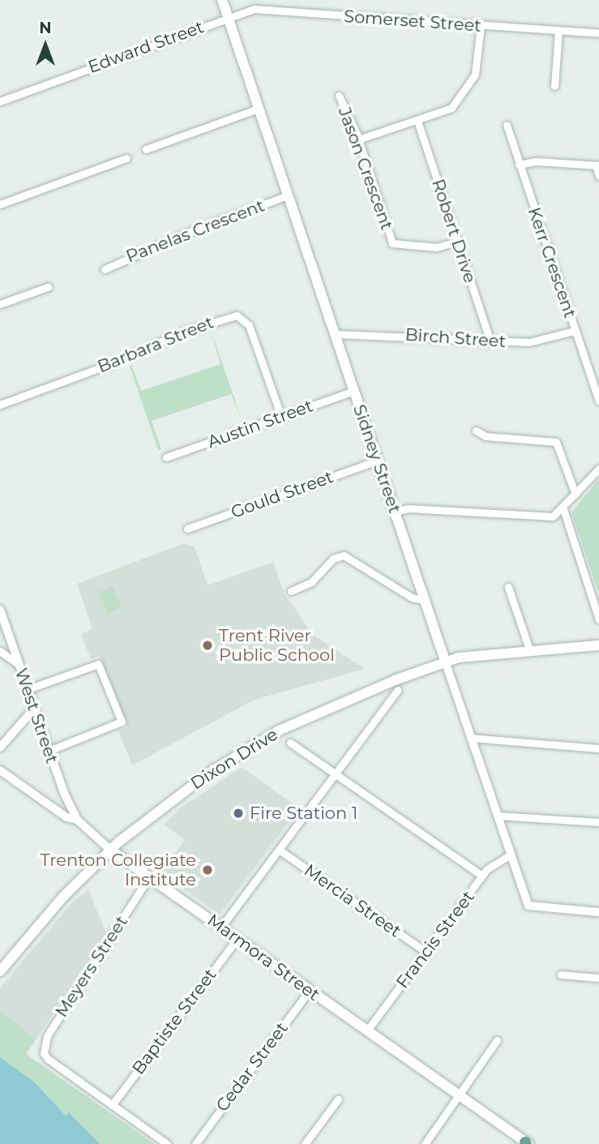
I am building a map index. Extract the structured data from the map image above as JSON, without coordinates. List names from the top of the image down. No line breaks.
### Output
{"streets":{"main road":["Sidney Street","Dixon Drive","Marmora Street"],"street":["Somerset Street","Edward Street","Jason Crescent","Panelas Crescent","Robert Drive","Kerr Crescent","Birch Street","Barbara Street","Austin Street","Gould Street","West Street","Mercia Street","Francis Street","Meyers Street","Baptiste Street","Cedar Street"]},"crossings":[["Somerset Street","Edward Street"],["Somerset Street","Sidney Street"],["Edward Street","Sidney Street"],["Jason Crescent","Robert Drive"],["Panelas Crescent","Sidney Street"],["Robert Drive","Birch Street"],["Kerr Crescent","Birch Street"],["Birch Street","Sidney Street"],["Barbara Street","Austin Street"],["Austin Street","Sidney Street"],["Sidney Street","Gould Street"],["Sidney Street","Dixon Drive"],["Sidney Street","Francis Street"],["West Street","Marmora Street"],["Dixon Drive","Marmora Street"],["Mercia Street","Francis Street"],["Francis Street","Marmora Street"],["Marmora Street","Meyers Street"],["Marmora Street","Baptiste Street"],["Marmora Street","Cedar Street"],["Meyers Street","Baptiste Street"]],"places":["Trent River Public School","Fire Station 1","Trenton Collegiate Institute"],"north":"top"}
